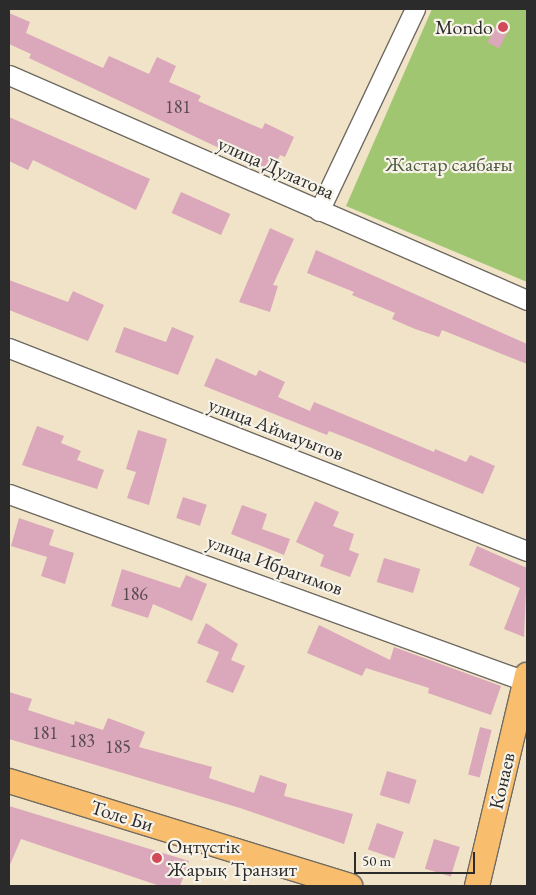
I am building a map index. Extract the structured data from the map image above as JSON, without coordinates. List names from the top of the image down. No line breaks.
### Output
{"streets":{"main road":["Конаев","Толе Би"],"street":["улица Дулатова","улица Аймауытов","улица Ибрагимов"]},"crossings":[["улица Ибрагимов","Конаев"]],"parks":["Жастар саябағы"],"places":["Mondo","Оңтүстік Жарық Транзит"],"house_numbers":["181","186","181","183","185"],"scale_bar":"50 m"}
